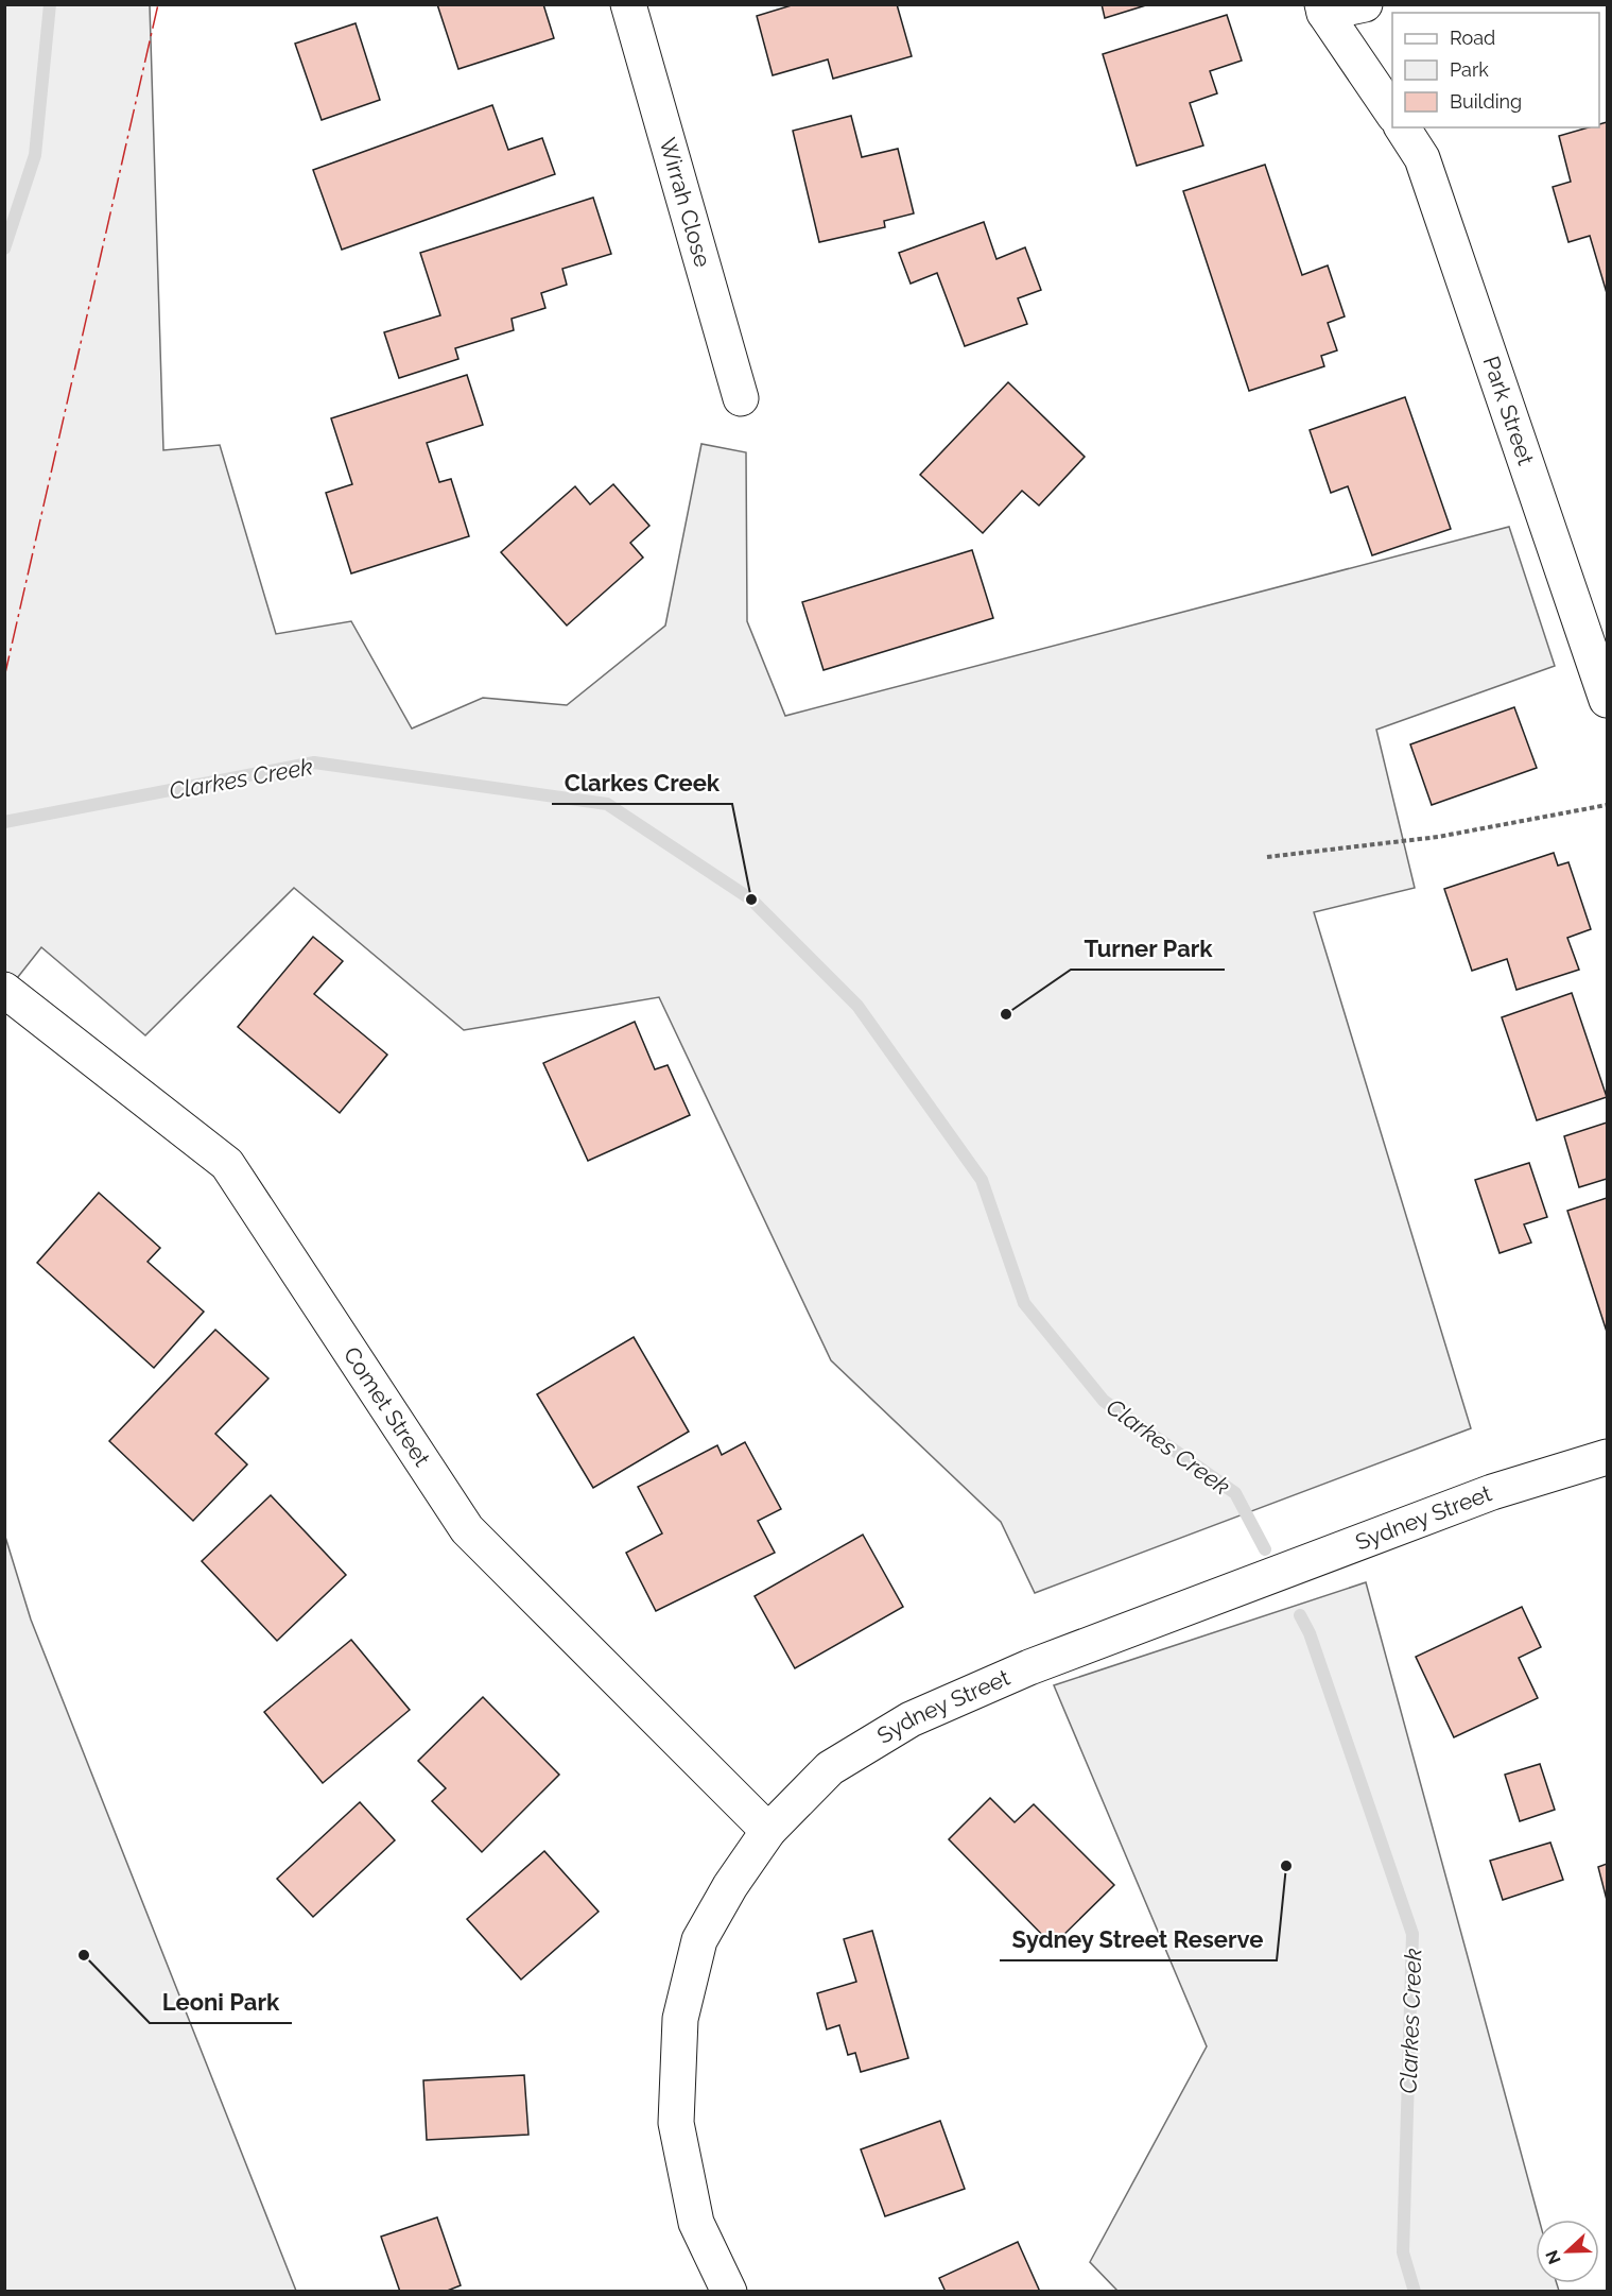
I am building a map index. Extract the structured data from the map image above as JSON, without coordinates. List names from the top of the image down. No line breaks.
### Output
{"streets":{"street":["Wirrah Close","Park Street","Comet Street","Sydney Street"]},"crossings":[["Comet Street","Sydney Street"]],"water":["Clarkes Creek"],"places":["Clarkes Creek","Turner Park","Sydney Street Reserve","Leoni Park"],"legend":["Road","Park","Building"],"north":"left"}
